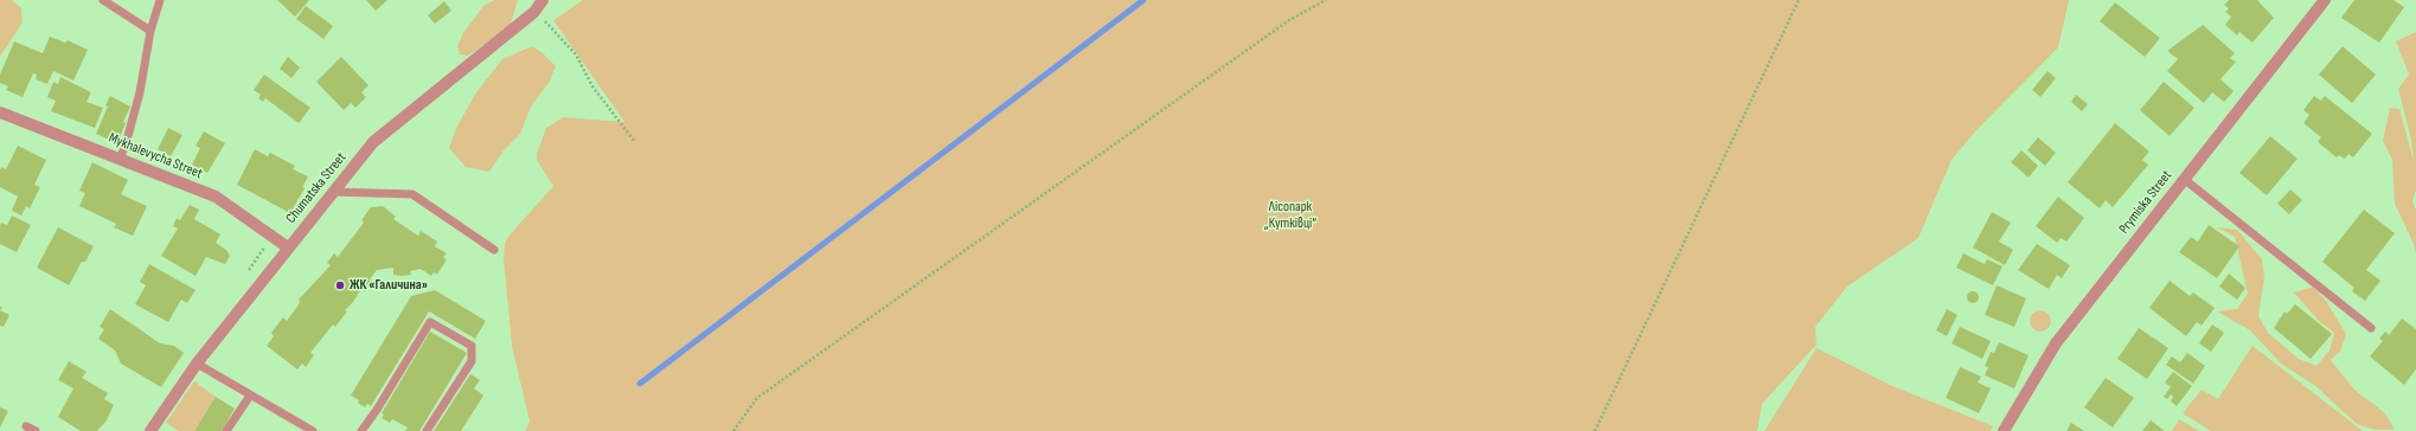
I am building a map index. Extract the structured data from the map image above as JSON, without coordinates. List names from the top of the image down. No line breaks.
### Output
{"streets":{"street":["Mykhalevycha Street","Chumatska Street","Prymiska Street"]},"crossings":[["Mykhalevycha Street","Chumatska Street"]],"parks":["Лісопарк „Кутківці“"],"places":["ЖК «Галичина»"]}
